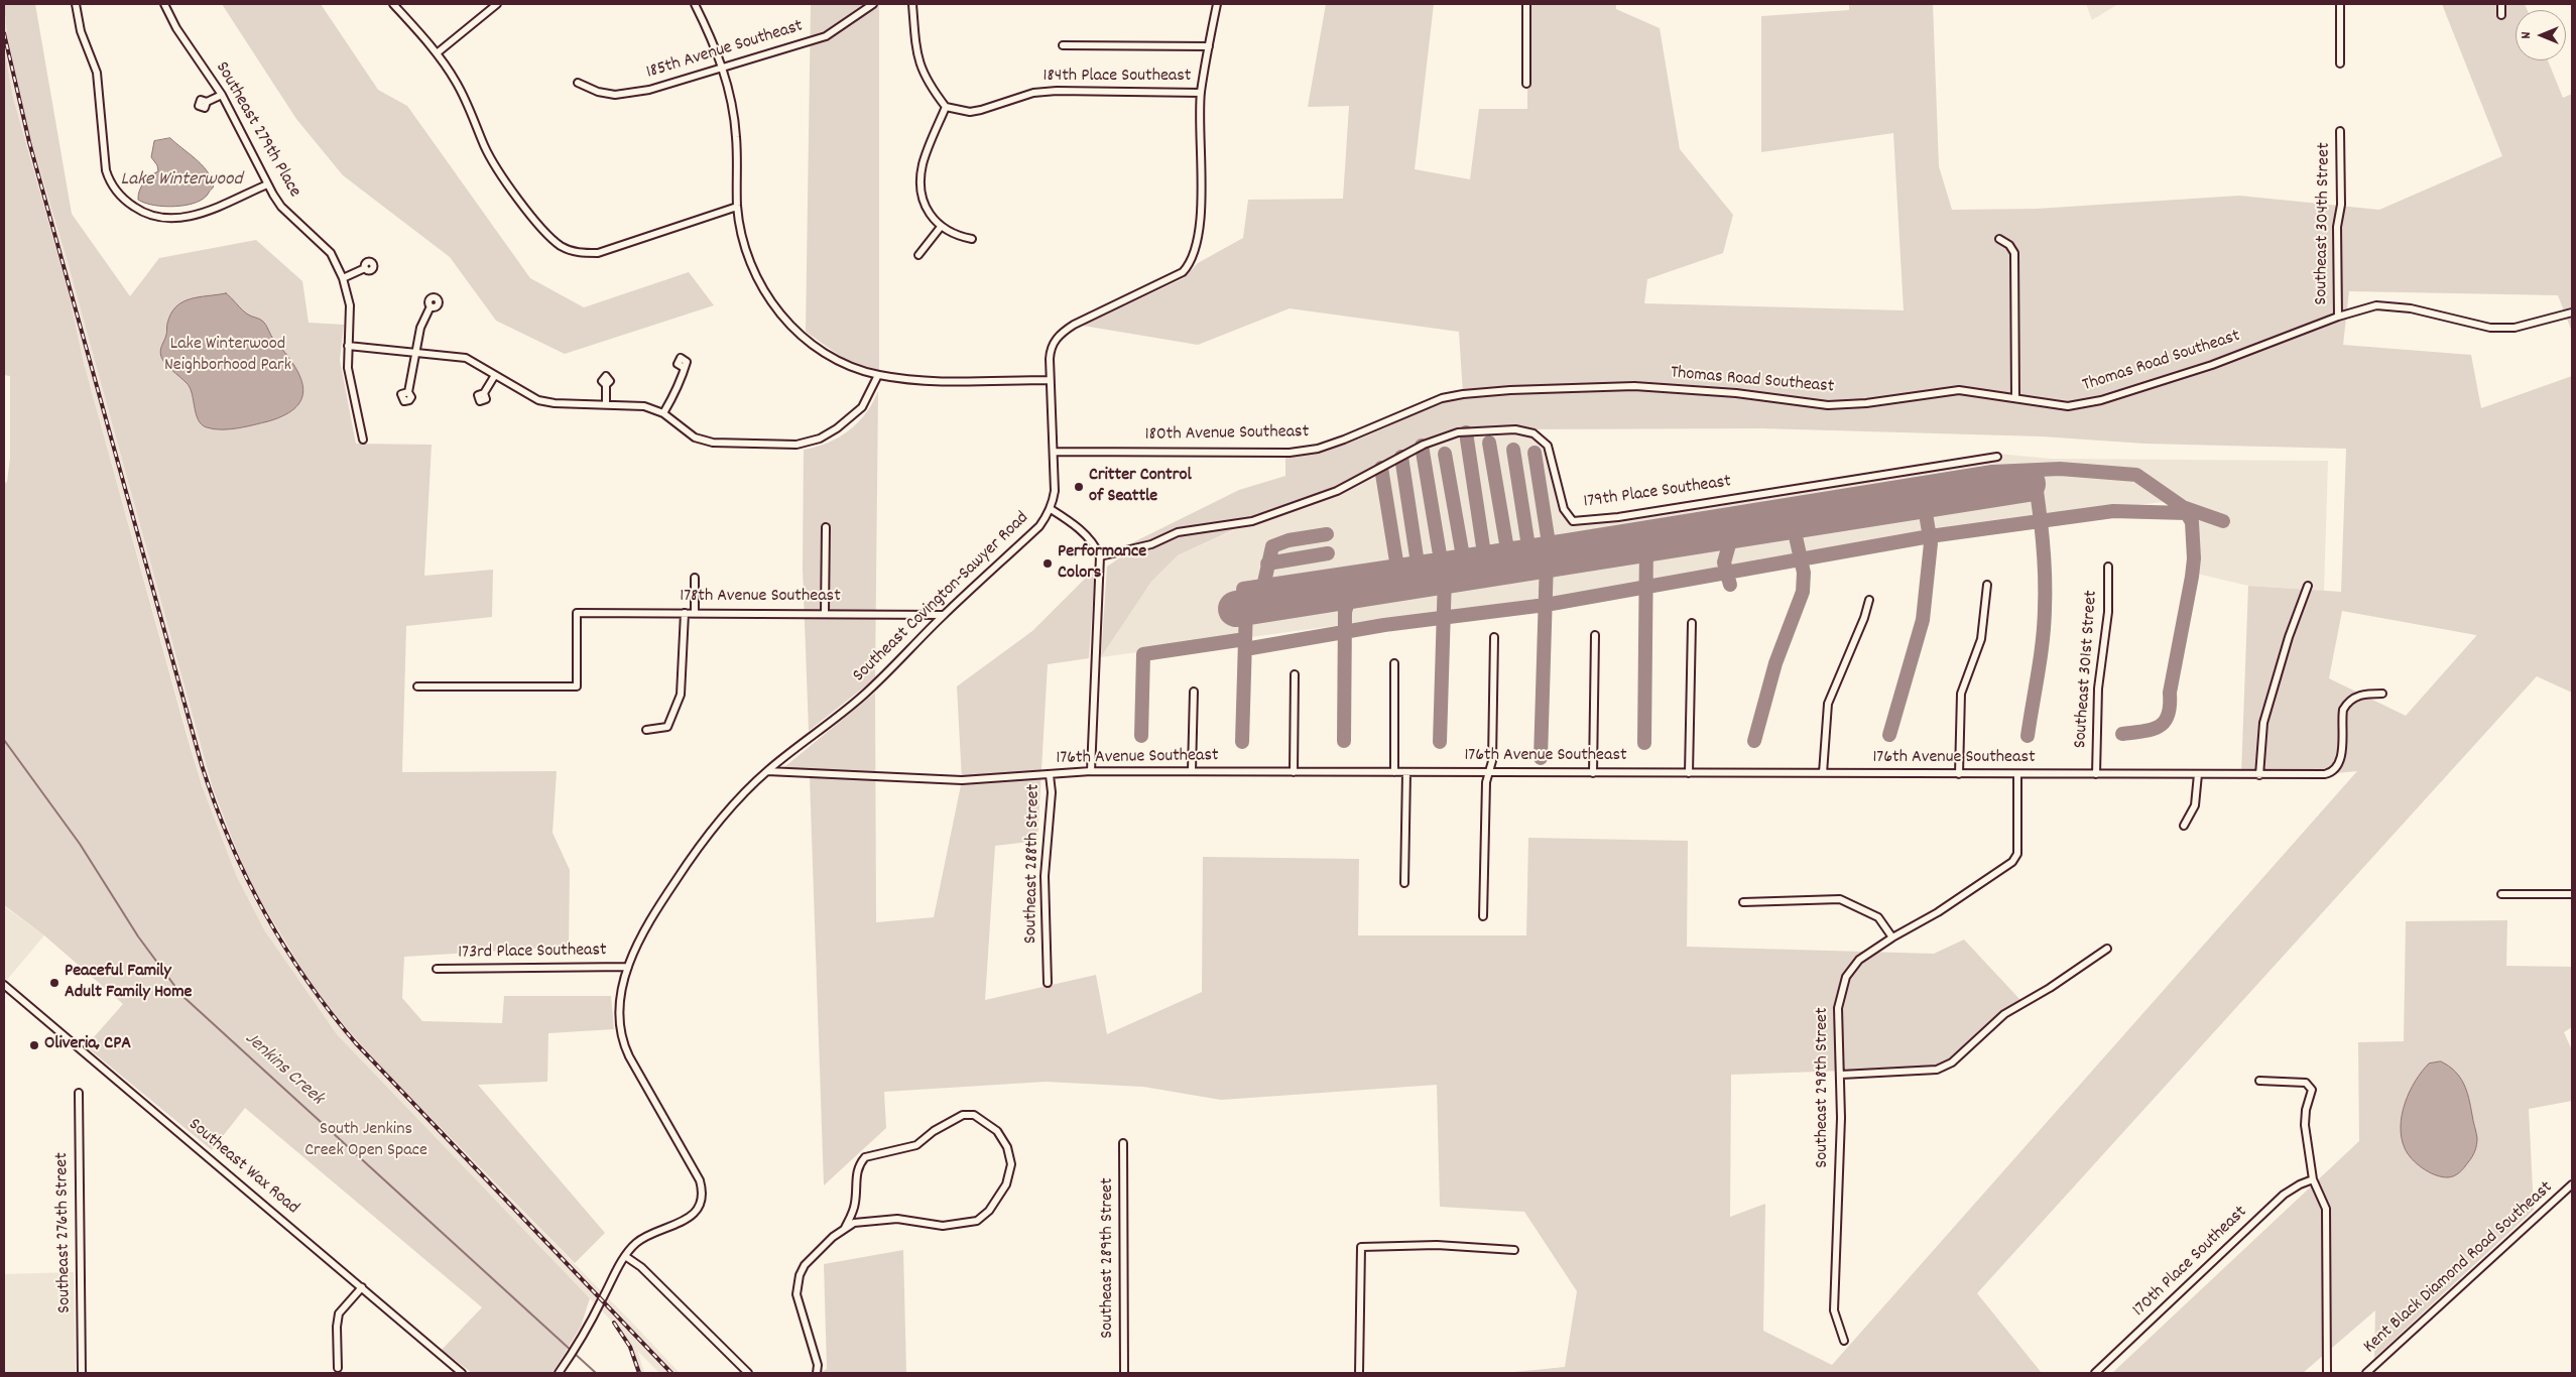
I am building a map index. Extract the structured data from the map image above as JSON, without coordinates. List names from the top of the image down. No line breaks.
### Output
{"streets":{"street":["185th Avenue Southeast","184th Place Southeast","Southeast 279th Place","Southeast 304th Street","Thomas Road Southeast","180th Avenue Southeast","179th Place Southeast","178th Avenue Southeast","Southeast Covington-Sawyer Road","Southeast 301st Street","176th Avenue Southeast","Southeast 288th Street","173rd Place Southeast","Southeast 298th Street","Southeast Wax Road","Southeast 276th Street","Southeast 289th Street","170th Place Southeast","Kent Black Diamond Road Southeast"]},"crossings":[["184th Place Southeast","Southeast Covington-Sawyer Road"],["Southeast 304th Street","Thomas Road Southeast"],["Thomas Road Southeast","180th Avenue Southeast"],["180th Avenue Southeast","Southeast Covington-Sawyer Road"],["178th Avenue Southeast","Southeast Covington-Sawyer Road"],["Southeast Covington-Sawyer Road","176th Avenue Southeast"],["Southeast Covington-Sawyer Road","173rd Place Southeast"],["Southeast 301st Street","176th Avenue Southeast"],["176th Avenue Southeast","Southeast 288th Street"],["176th Avenue Southeast","Southeast 298th Street"]],"water":["Lake Winterwood","Jenkins Creek"],"parks":["Lake Winterwood Neighborhood Park","South Jenkins Creek Open Space"],"places":["Critter Control of Seattle","Performance Colors","Peaceful Family Adult Family Home","Oliveria, CPA"],"north":"left"}
